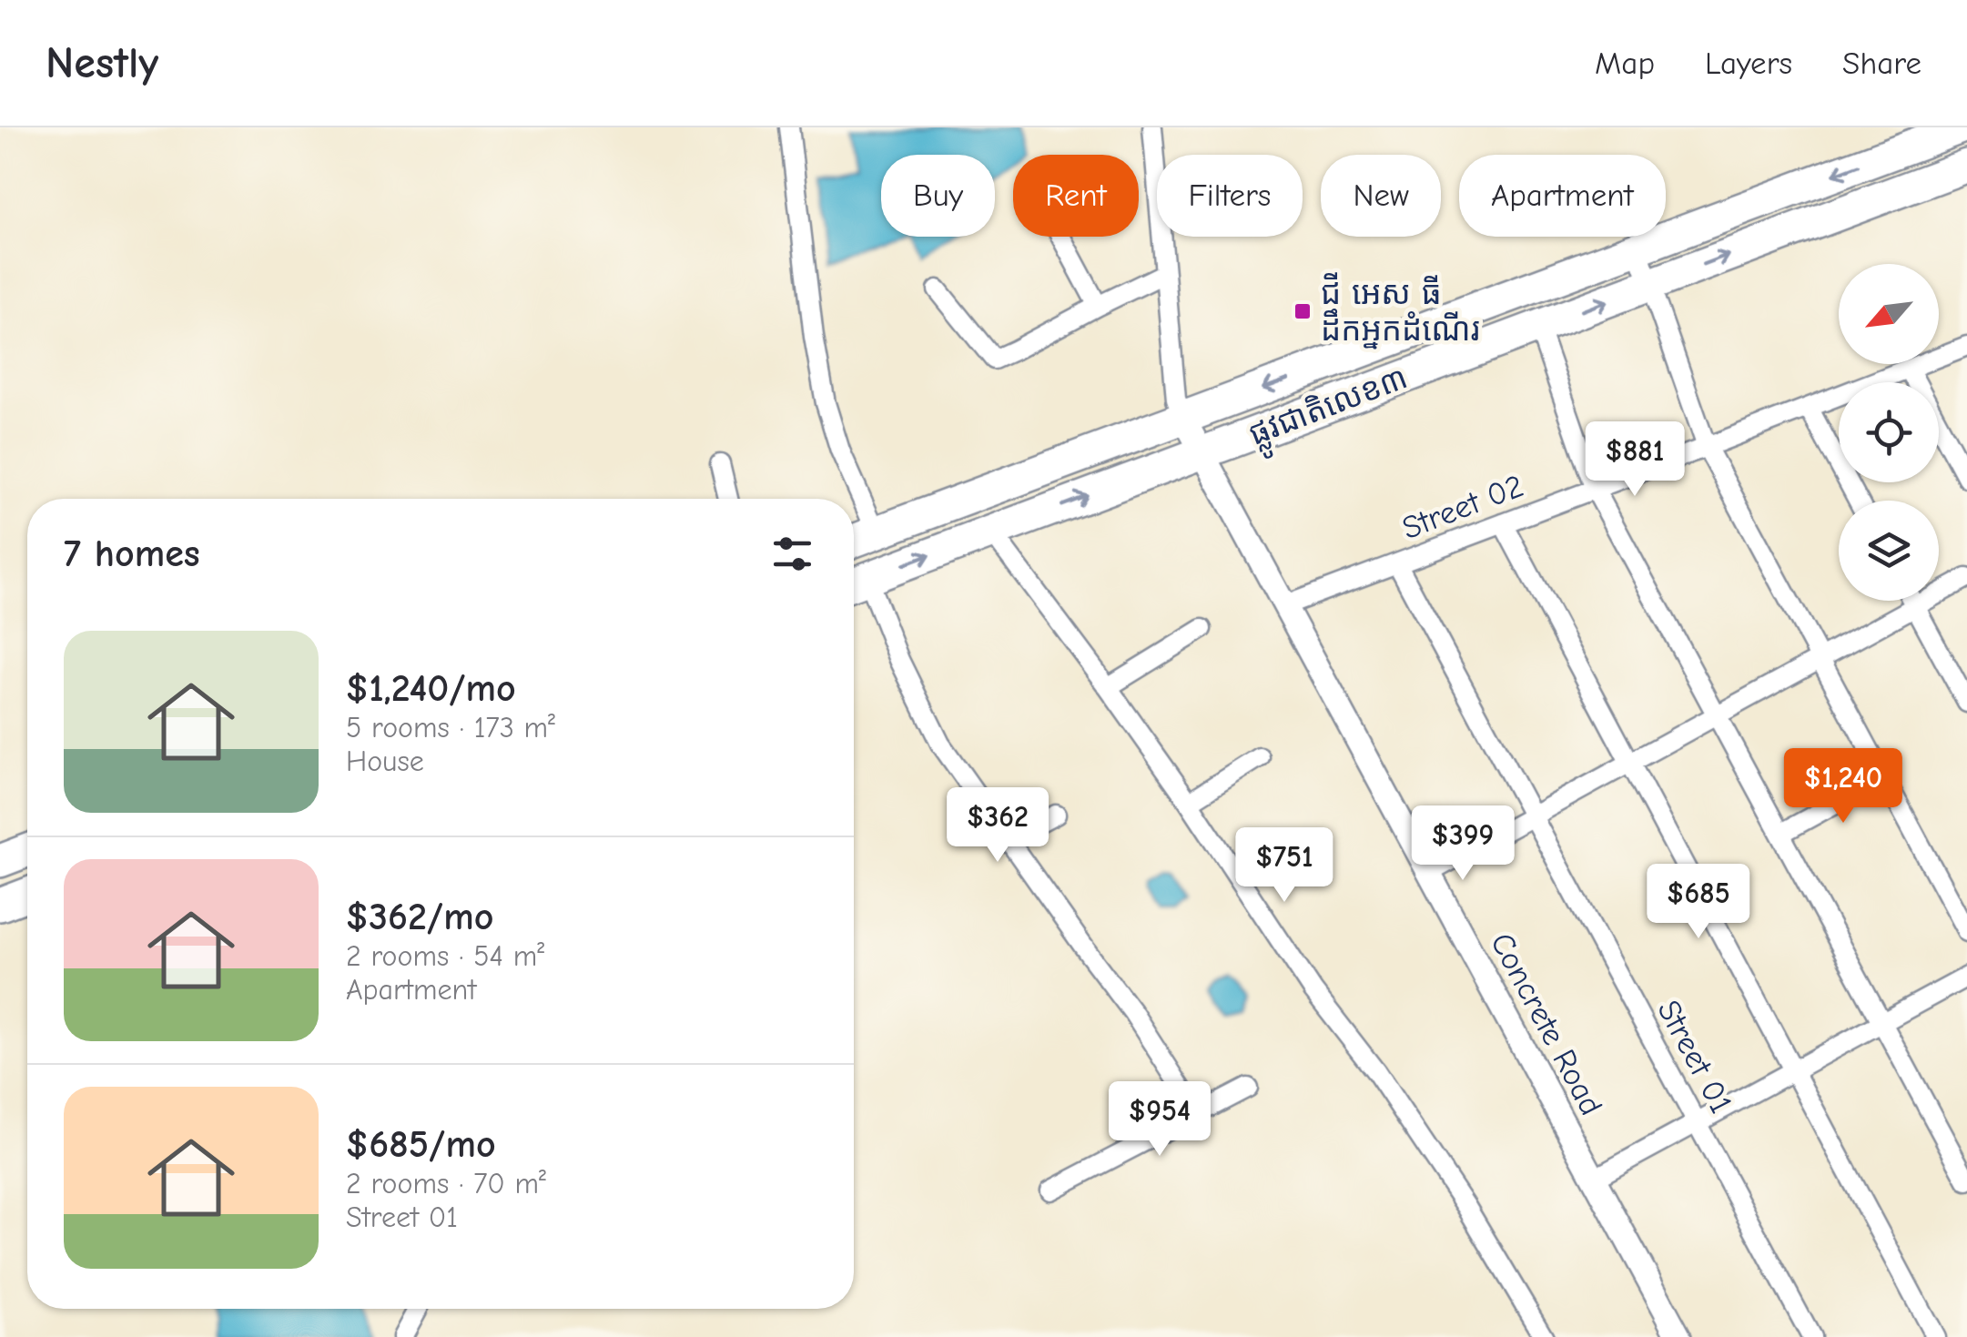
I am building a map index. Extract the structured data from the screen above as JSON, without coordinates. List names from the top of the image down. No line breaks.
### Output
{"streets":{"highway":["ផ្លូវជាតិលេខ៣"],"street":["Street 02","Concrete Road","Street 01"]},"crossings":[["ផ្លូវជាតិលេខ៣","Concrete Road"],["Street 02","Concrete Road"],["Street 02","Street 01"]],"places":{"transit":["ជី អេស ធី ដឹកអ្នកដំណើរ"]},"north":"bottom left","page":{"header":"Nestly","nav":["Map","Layers","Share"],"chip":["Buy","Rent","Filters","New","Apartment"],"price":["$881","$1,240","$362","$399","$751","$685","$954"],"heading":"7 homes","list":[{"name":"$1,240/mo","note":"5 rooms · 173 m² · House"},{"name":"$362/mo","note":"2 rooms · 54 m² · Apartment"},{"name":"$685/mo","note":"2 rooms · 70 m² · Street 01"}]}}
